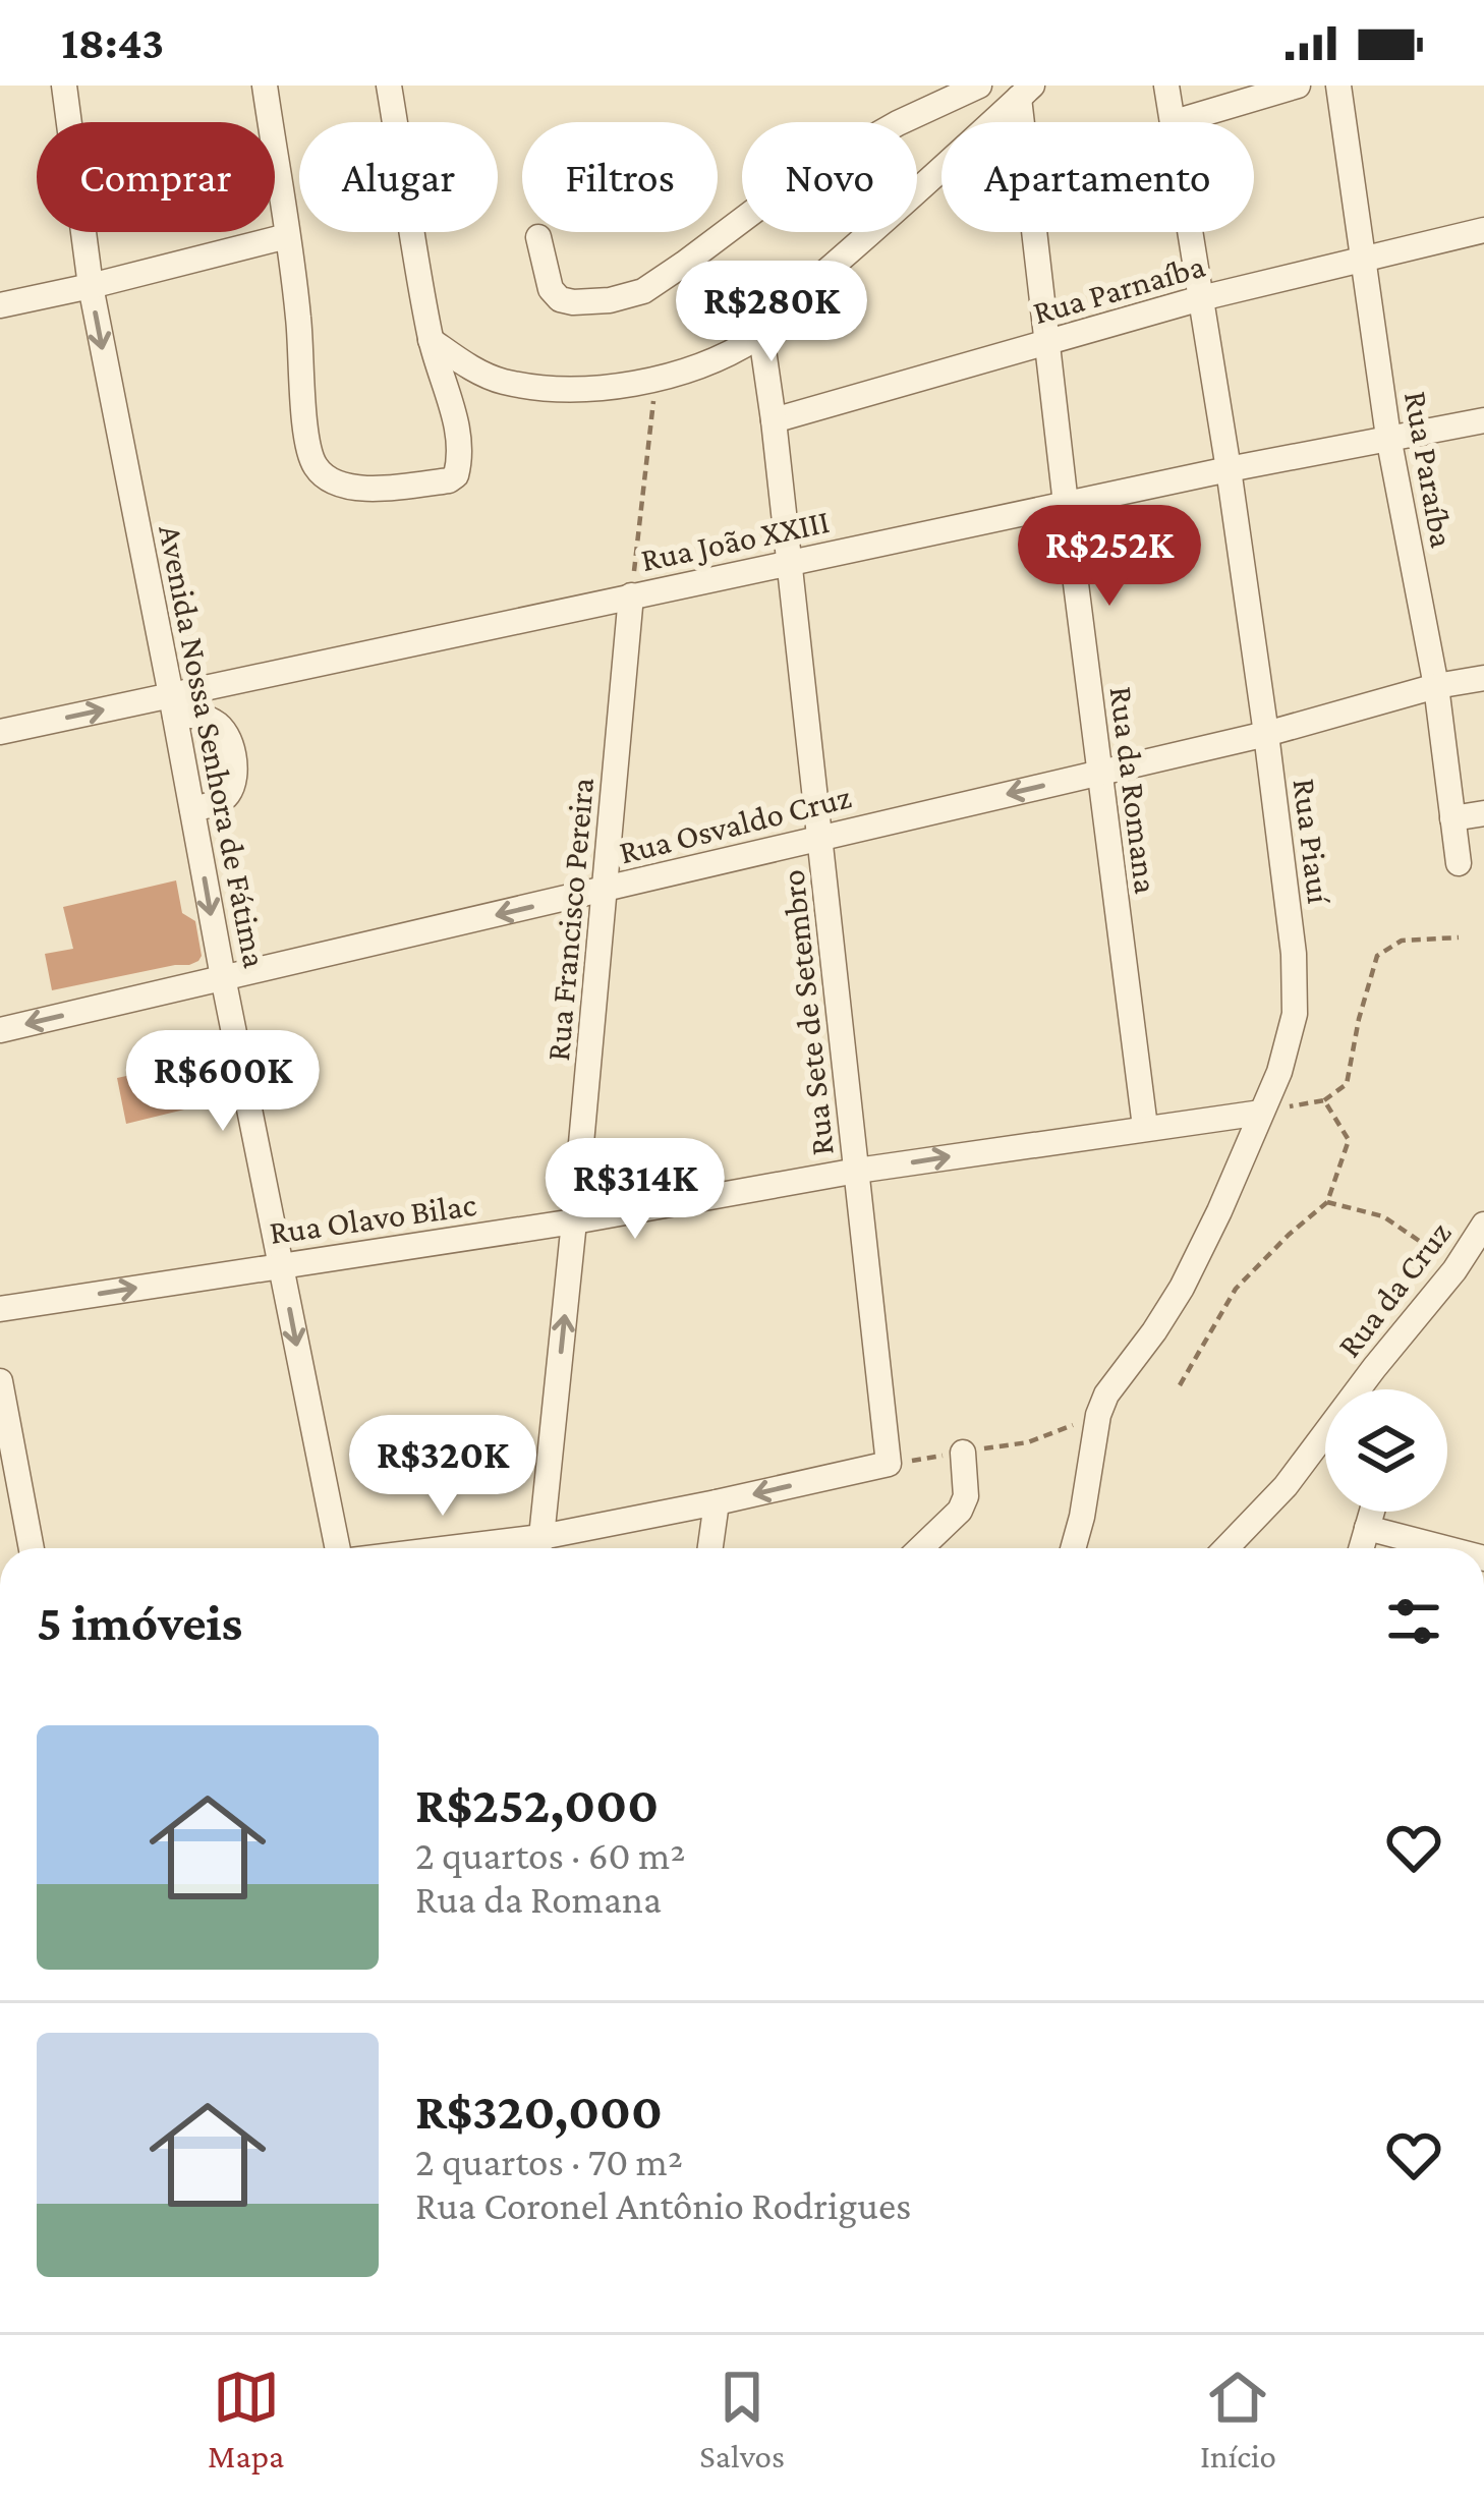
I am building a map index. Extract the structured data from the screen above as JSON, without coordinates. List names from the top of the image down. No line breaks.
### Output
{"streets":{"street":["Rua Parnaíba","Rua Paraíba","Rua João XXIII","Avenida Nossa Senhora de Fátima","Rua da Romana","Rua Osvaldo Cruz","Rua Piauí","Rua Francisco Pereira","Rua Sete de Setembro","Rua Olavo Bilac","Rua da Cruz"]},"crossings":[["Rua Parnaíba","Rua Paraíba"],["Rua Parnaíba","Rua da Romana"],["Rua Parnaíba","Rua Piauí"],["Rua Parnaíba","Rua Sete de Setembro"],["Rua Paraíba","Rua João XXIII"],["Rua Paraíba","Rua Osvaldo Cruz"],["Rua João XXIII","Avenida Nossa Senhora de Fátima"],["Rua João XXIII","Rua da Romana"],["Rua João XXIII","Rua Piauí"],["Rua João XXIII","Rua Francisco Pereira"],["Rua João XXIII","Rua Sete de Setembro"],["Avenida Nossa Senhora de Fátima","Rua Osvaldo Cruz"],["Avenida Nossa Senhora de Fátima","Rua Olavo Bilac"],["Rua da Romana","Rua Osvaldo Cruz"],["Rua da Romana","Rua Olavo Bilac"],["Rua Osvaldo Cruz","Rua Piauí"],["Rua Osvaldo Cruz","Rua Francisco Pereira"],["Rua Osvaldo Cruz","Rua Sete de Setembro"],["Rua Piauí","Rua Olavo Bilac"],["Rua Francisco Pereira","Rua Olavo Bilac"],["Rua Sete de Setembro","Rua Olavo Bilac"]],"one_way":["Avenida Nossa Senhora de Fátima","Rua Osvaldo Cruz","Rua Olavo Bilac"],"page":{"status":"18:43","chip":["Comprar","Alugar","Filtros","Novo","Apartamento"],"price":["R$280K","R$252K","R$600K","R$314K","R$320K"],"heading":"5 imóveis","list":[{"name":"R$252,000","note":"2 quartos · 60 m² · Rua da Romana"},{"name":"R$320,000","note":"2 quartos · 70 m² · Rua Coronel Antônio Rodrigues"}],"tabs":["Mapa","Salvos","Início"]}}
